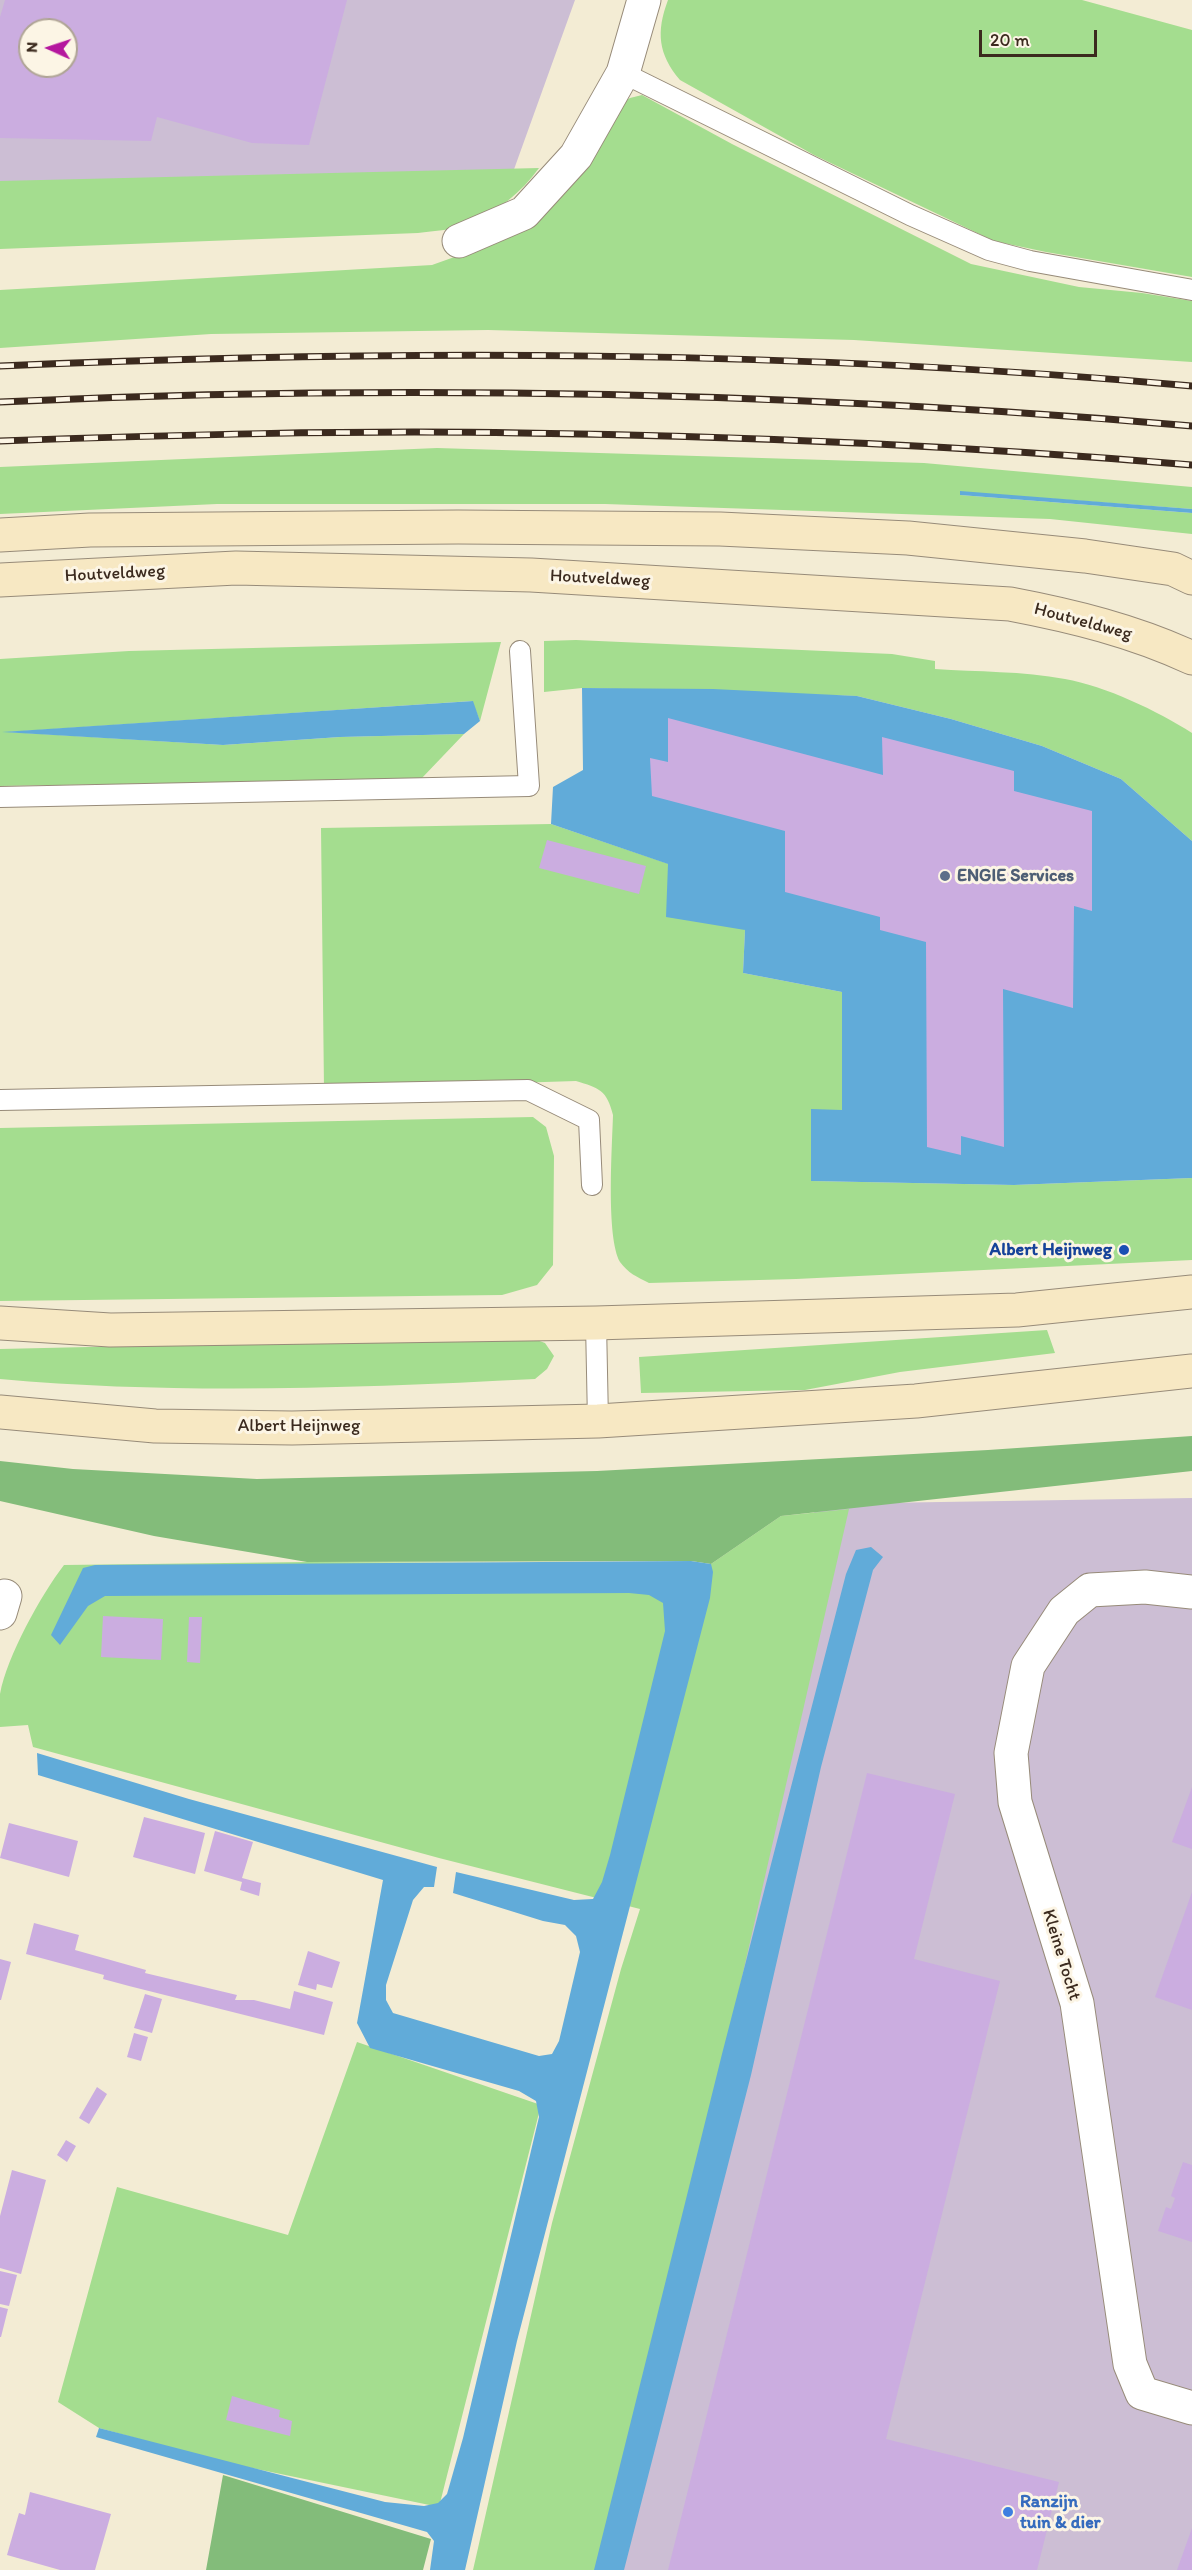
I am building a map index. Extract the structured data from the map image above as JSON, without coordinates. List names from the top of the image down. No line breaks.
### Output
{"streets":{"main road":["Houtveldweg","Albert Heijnweg"],"street":["Kleine Tocht"]},"places":["ENGIE Services","Albert Heijnweg","Ranzijn tuin & dier"],"scale_bar":"20 m","north":"left"}
